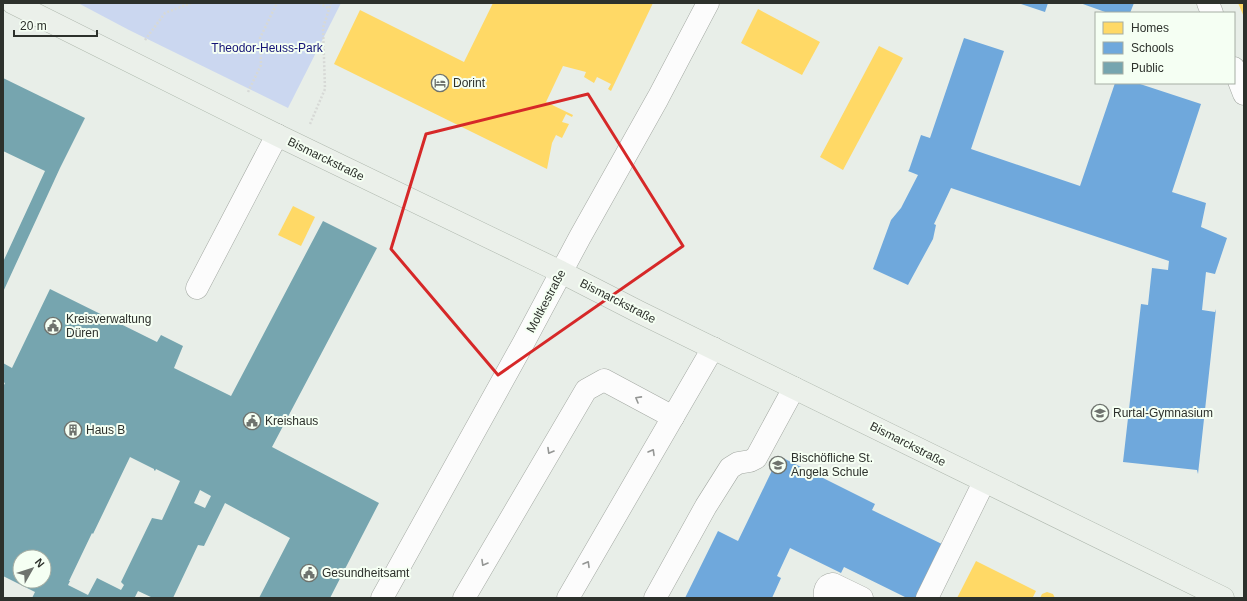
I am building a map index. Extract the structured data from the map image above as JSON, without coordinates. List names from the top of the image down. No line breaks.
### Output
{"streets":{"main road":["Bismarckstraße"],"street":["Moltkestraße"]},"crossings":[["Bismarckstraße","Moltkestraße"]],"parks":["Theodor-Heuss-Park"],"places":{"hotel":["Dorint"],"public building":["Kreisverwaltung Düren","Kreishaus","Gesundheitsamt"],"school or university":["Rurtal-Gymnasium","Bischöfliche St. Angela Schule"],"building":["Haus B"]},"legend":["Homes","Schools","Public"],"scale_bar":"20 m","north":"top right"}
